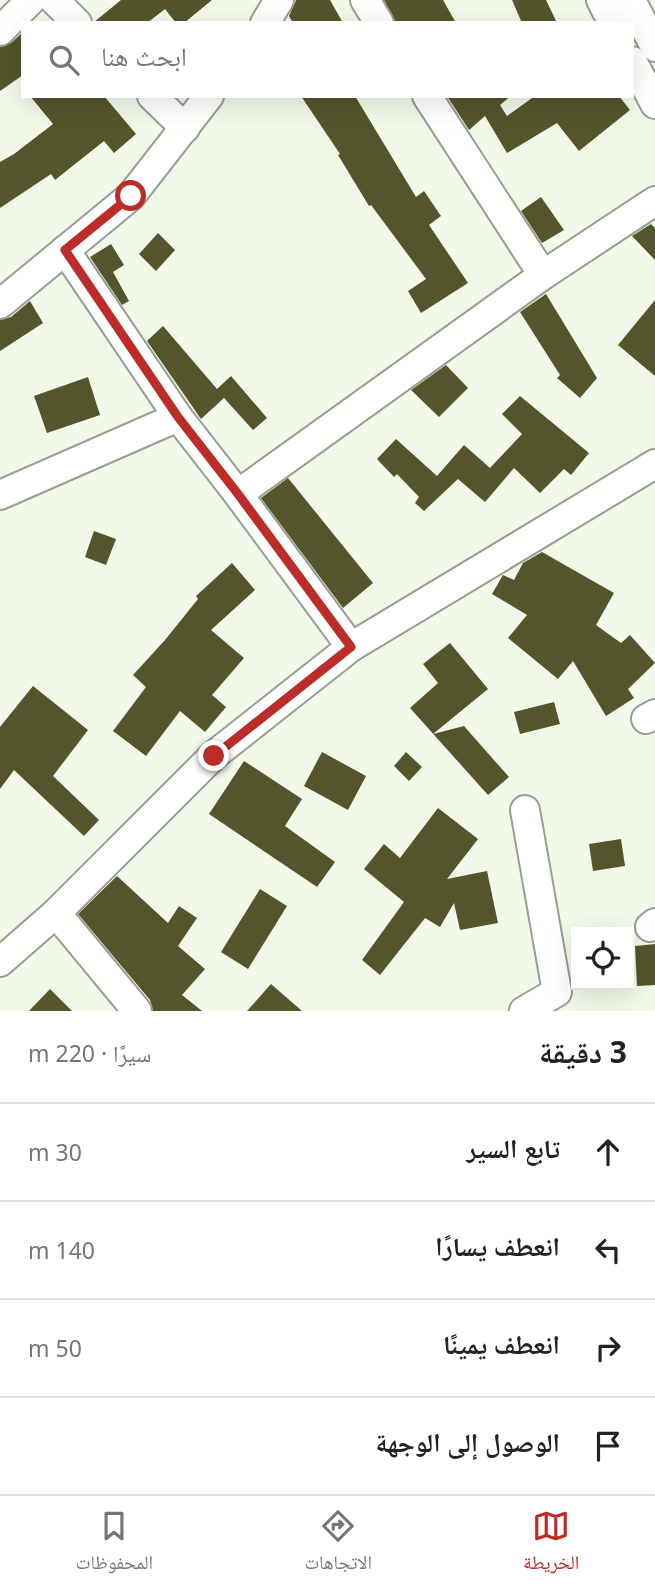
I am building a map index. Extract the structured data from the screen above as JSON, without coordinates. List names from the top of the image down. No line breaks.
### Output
{"page":{"search":"ابحث هنا","heading":["3 دقيقة","سيرًا · 220 m"],"list":[["تابع السير","30 m"],["انعطف يسارًا","140 m"],["انعطف يمينًا","50 m"],"الوصول إلى الوجهة"],"nav":["الخريطة","الاتجاهات","المحفوظات"]}}
